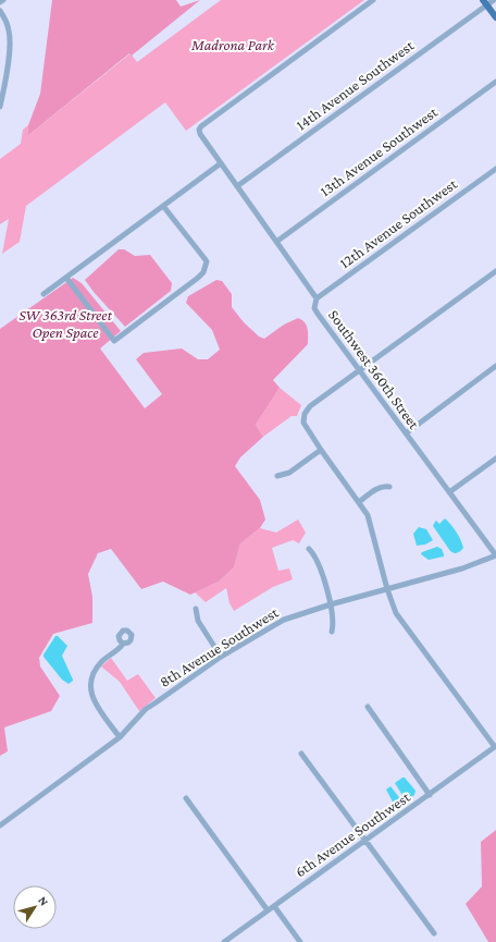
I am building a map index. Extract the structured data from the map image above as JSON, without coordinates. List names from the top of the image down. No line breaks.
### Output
{"streets":{"street":["14th Avenue Southwest","13th Avenue Southwest","12th Avenue Southwest","Southwest 360th Street","8th Avenue Southwest","6th Avenue Southwest"]},"crossings":[["14th Avenue Southwest","Southwest 360th Street"],["13th Avenue Southwest","Southwest 360th Street"],["12th Avenue Southwest","Southwest 360th Street"],["Southwest 360th Street","8th Avenue Southwest"]],"parks":["Madrona Park","SW 363rd Street Open Space"],"north":"top right"}
